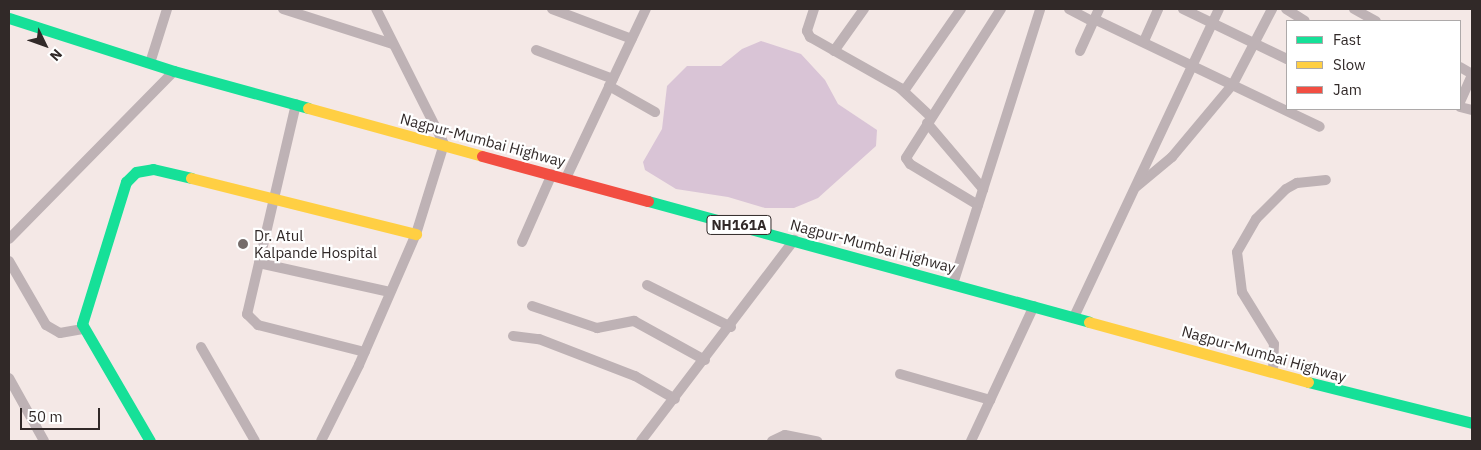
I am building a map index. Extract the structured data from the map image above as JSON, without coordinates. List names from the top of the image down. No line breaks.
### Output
{"streets":{"main road":["Nagpur-Mumbai Highway","NH161A"]},"places":["Dr. Atul Kalpande Hospital"],"legend":["Fast","Slow","Jam"],"scale_bar":"50 m","north":"bottom right"}
